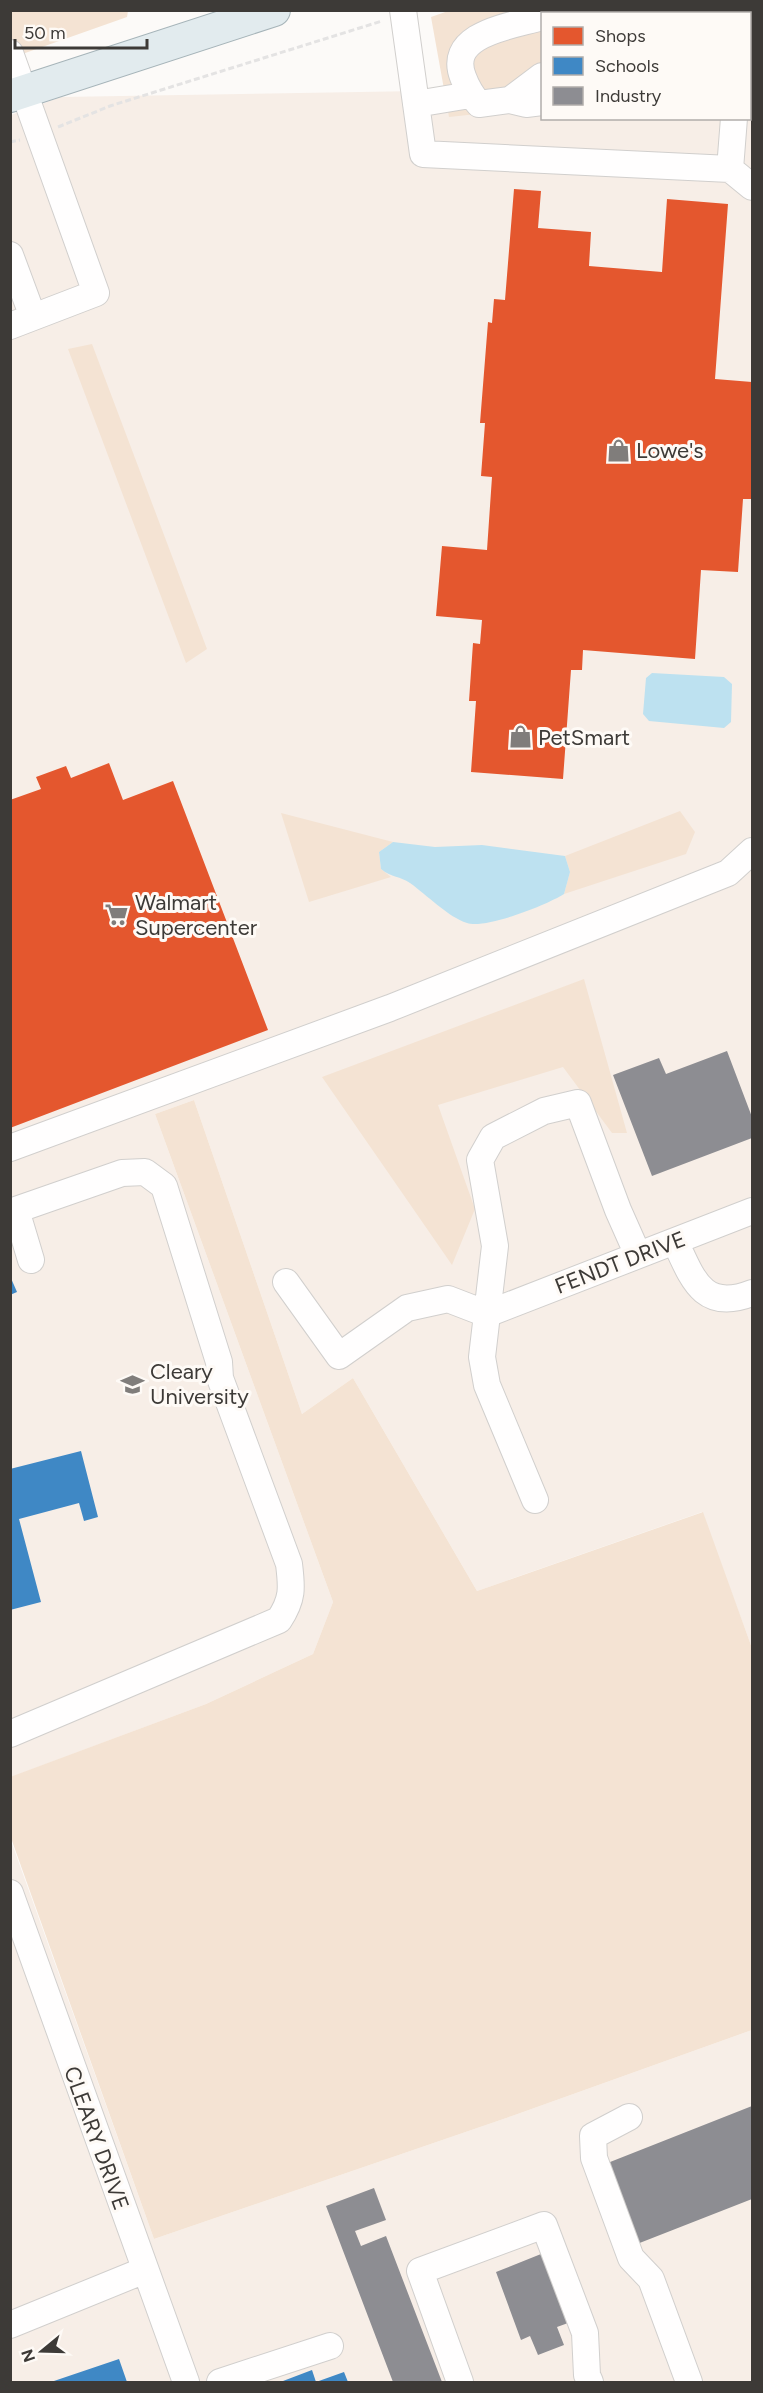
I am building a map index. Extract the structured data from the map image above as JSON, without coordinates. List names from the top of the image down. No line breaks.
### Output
{"streets":{"street":["FENDT DRIVE","CLEARY DRIVE"]},"places":{"shop":["Lowe's","PetSmart"],"supermarket":["Walmart Supercenter"],"school or university":["Cleary University"]},"legend":["Shops","Schools","Industry"],"scale_bar":"50 m","north":"left"}
